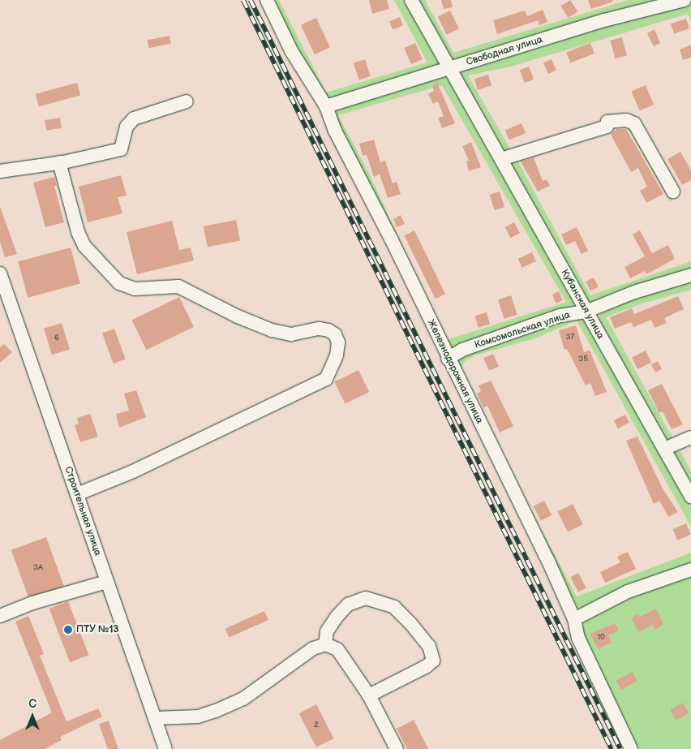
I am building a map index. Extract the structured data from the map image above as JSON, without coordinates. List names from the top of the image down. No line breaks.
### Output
{"streets":{"street":["Свободная улица","Кубанская улица","Комсомольская улица","Железнодорожная улица","Строительная улица"]},"crossings":[["Свободная улица","Кубанская улица"],["Свободная улица","Железнодорожная улица"],["Кубанская улица","Комсомольская улица"],["Комсомольская улица","Железнодорожная улица"]],"places":["ПТУ №13"],"house_numbers":["37","6","35","3А","10","2"],"north":"top"}
